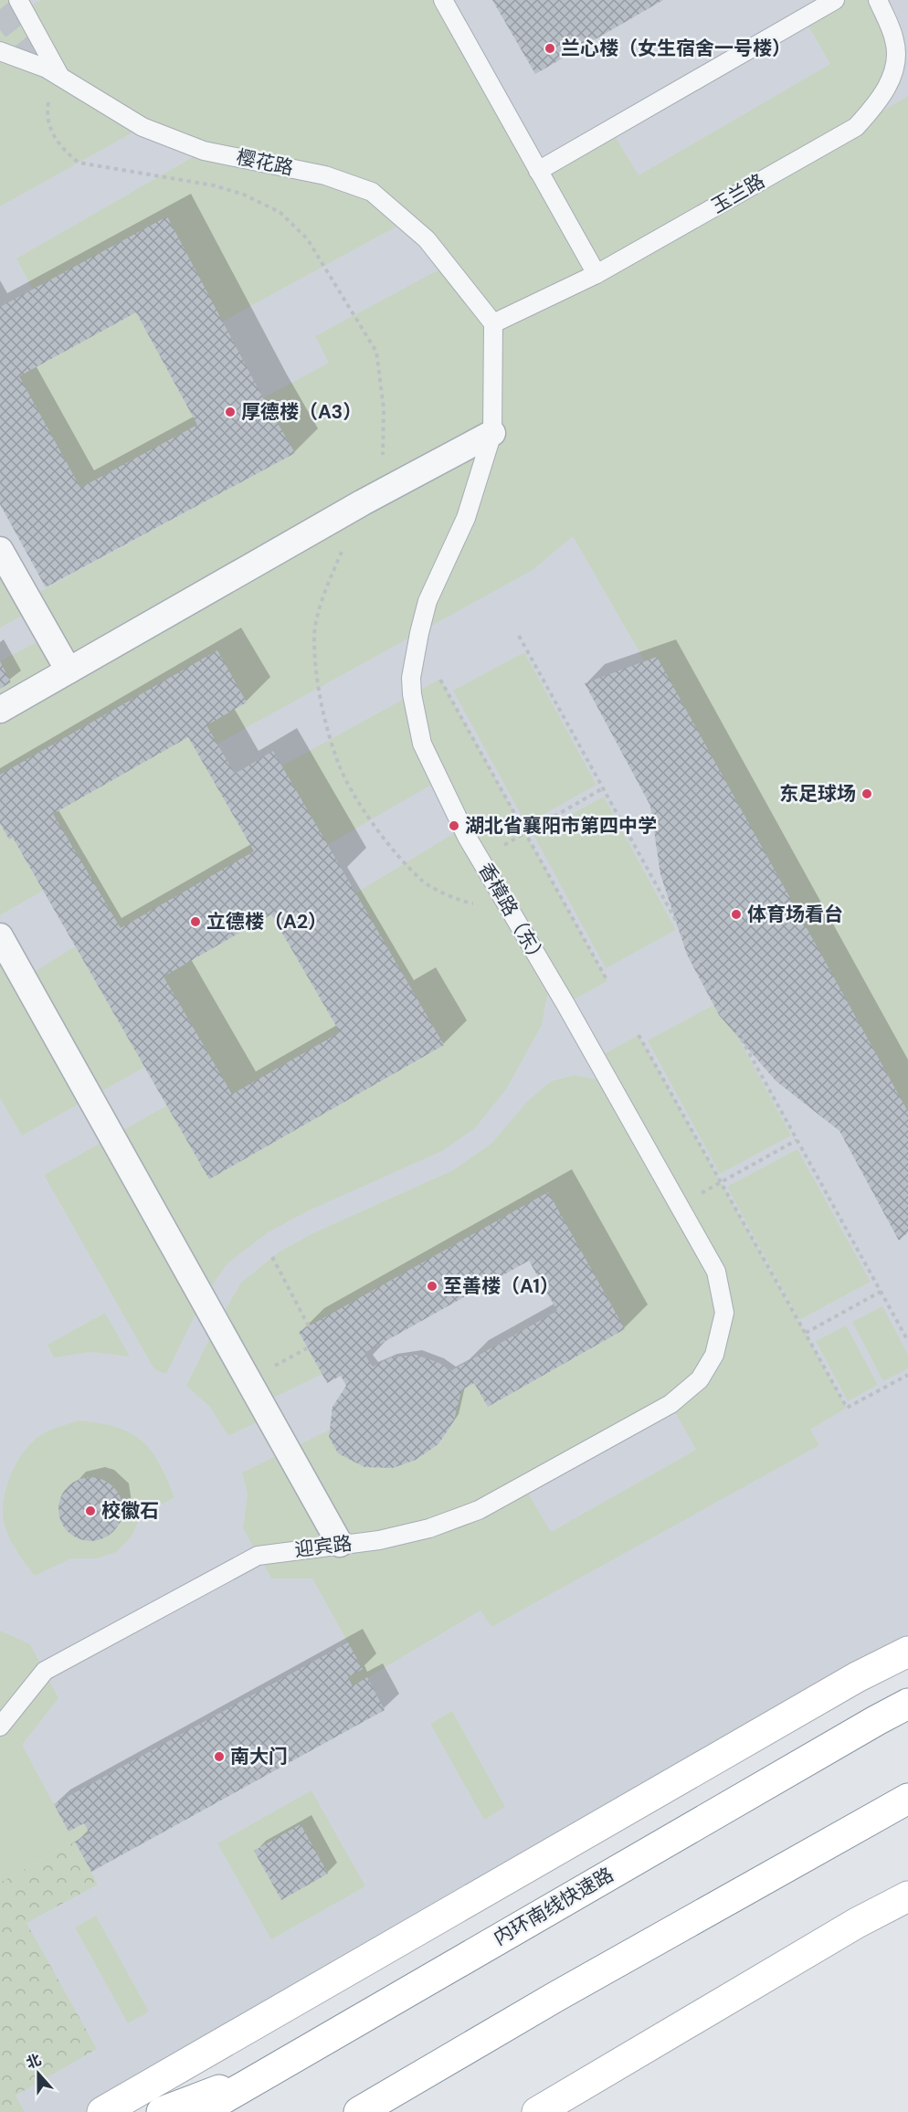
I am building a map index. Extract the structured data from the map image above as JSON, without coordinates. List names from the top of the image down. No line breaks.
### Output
{"streets":{"main road":["内环南线快速路"],"lane":["樱花路","玉兰路","香樟路（东）","迎宾路"]},"crossings":[["樱花路","玉兰路"],["樱花路","香樟路（东）"],["玉兰路","香樟路（东）"],["香樟路（东）","迎宾路"]],"places":["兰心楼（女生宿舍一号楼）","厚德楼（A3）","东足球场","湖北省襄阳市第四中学","体育场看台","立德楼（A2）","至善楼（A1）","校徽石","南大门"],"north":"top"}
